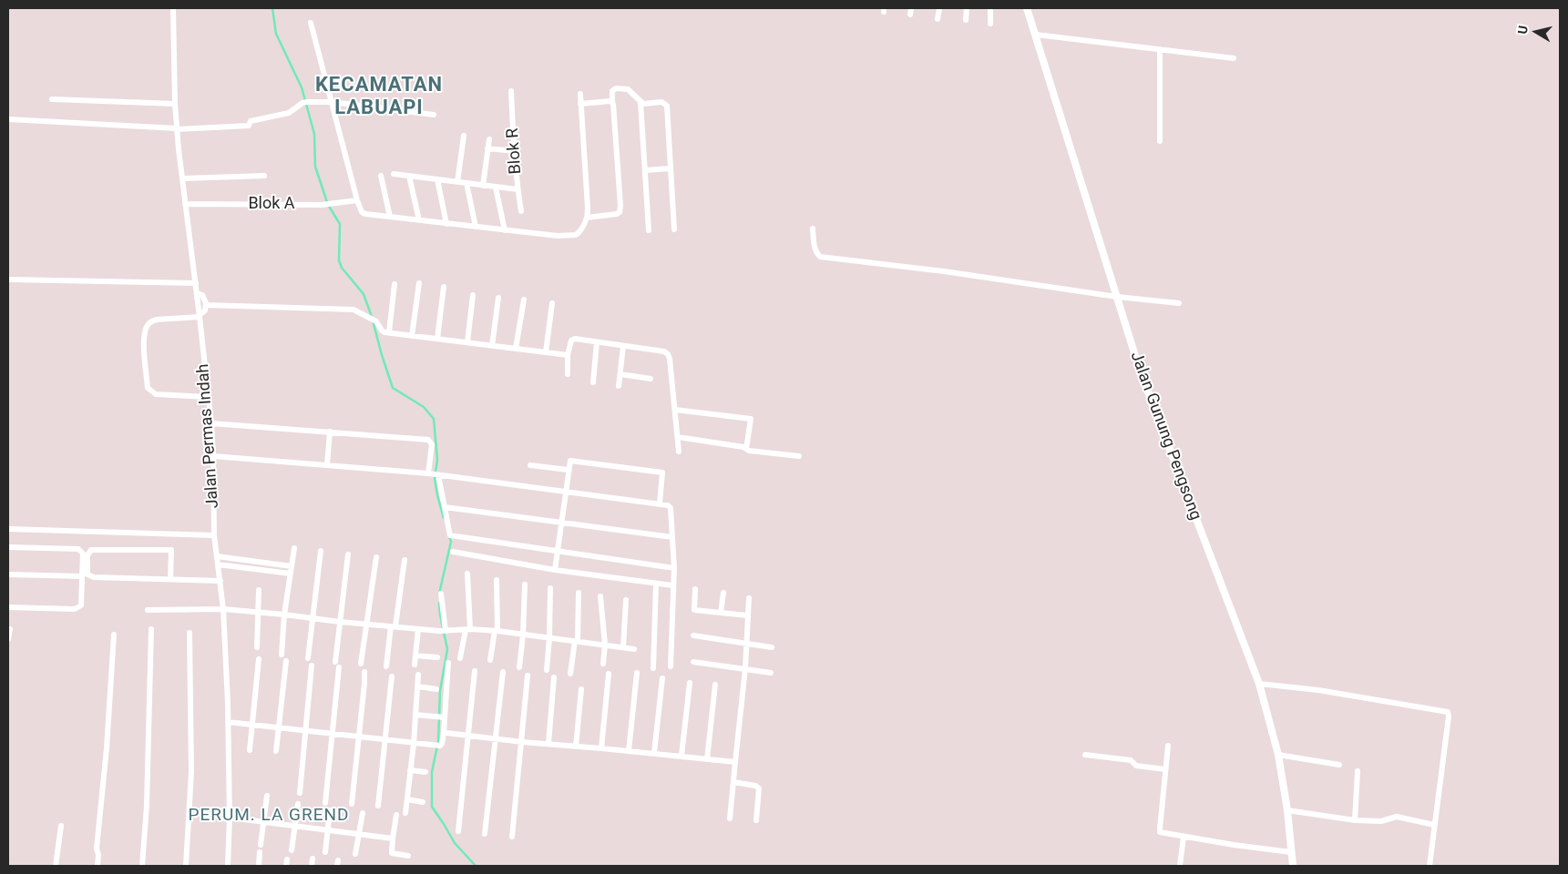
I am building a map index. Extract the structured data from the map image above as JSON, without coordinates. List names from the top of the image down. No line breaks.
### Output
{"streets":{"street":["Blok R","Blok A","Jalan Permas Indah","Jalan Gunung Pengsong"]},"crossings":[["Blok A","Jalan Permas Indah"]],"districts":["KECAMATAN LABUAPI","PERUM. LA GREND"],"north":"left"}
